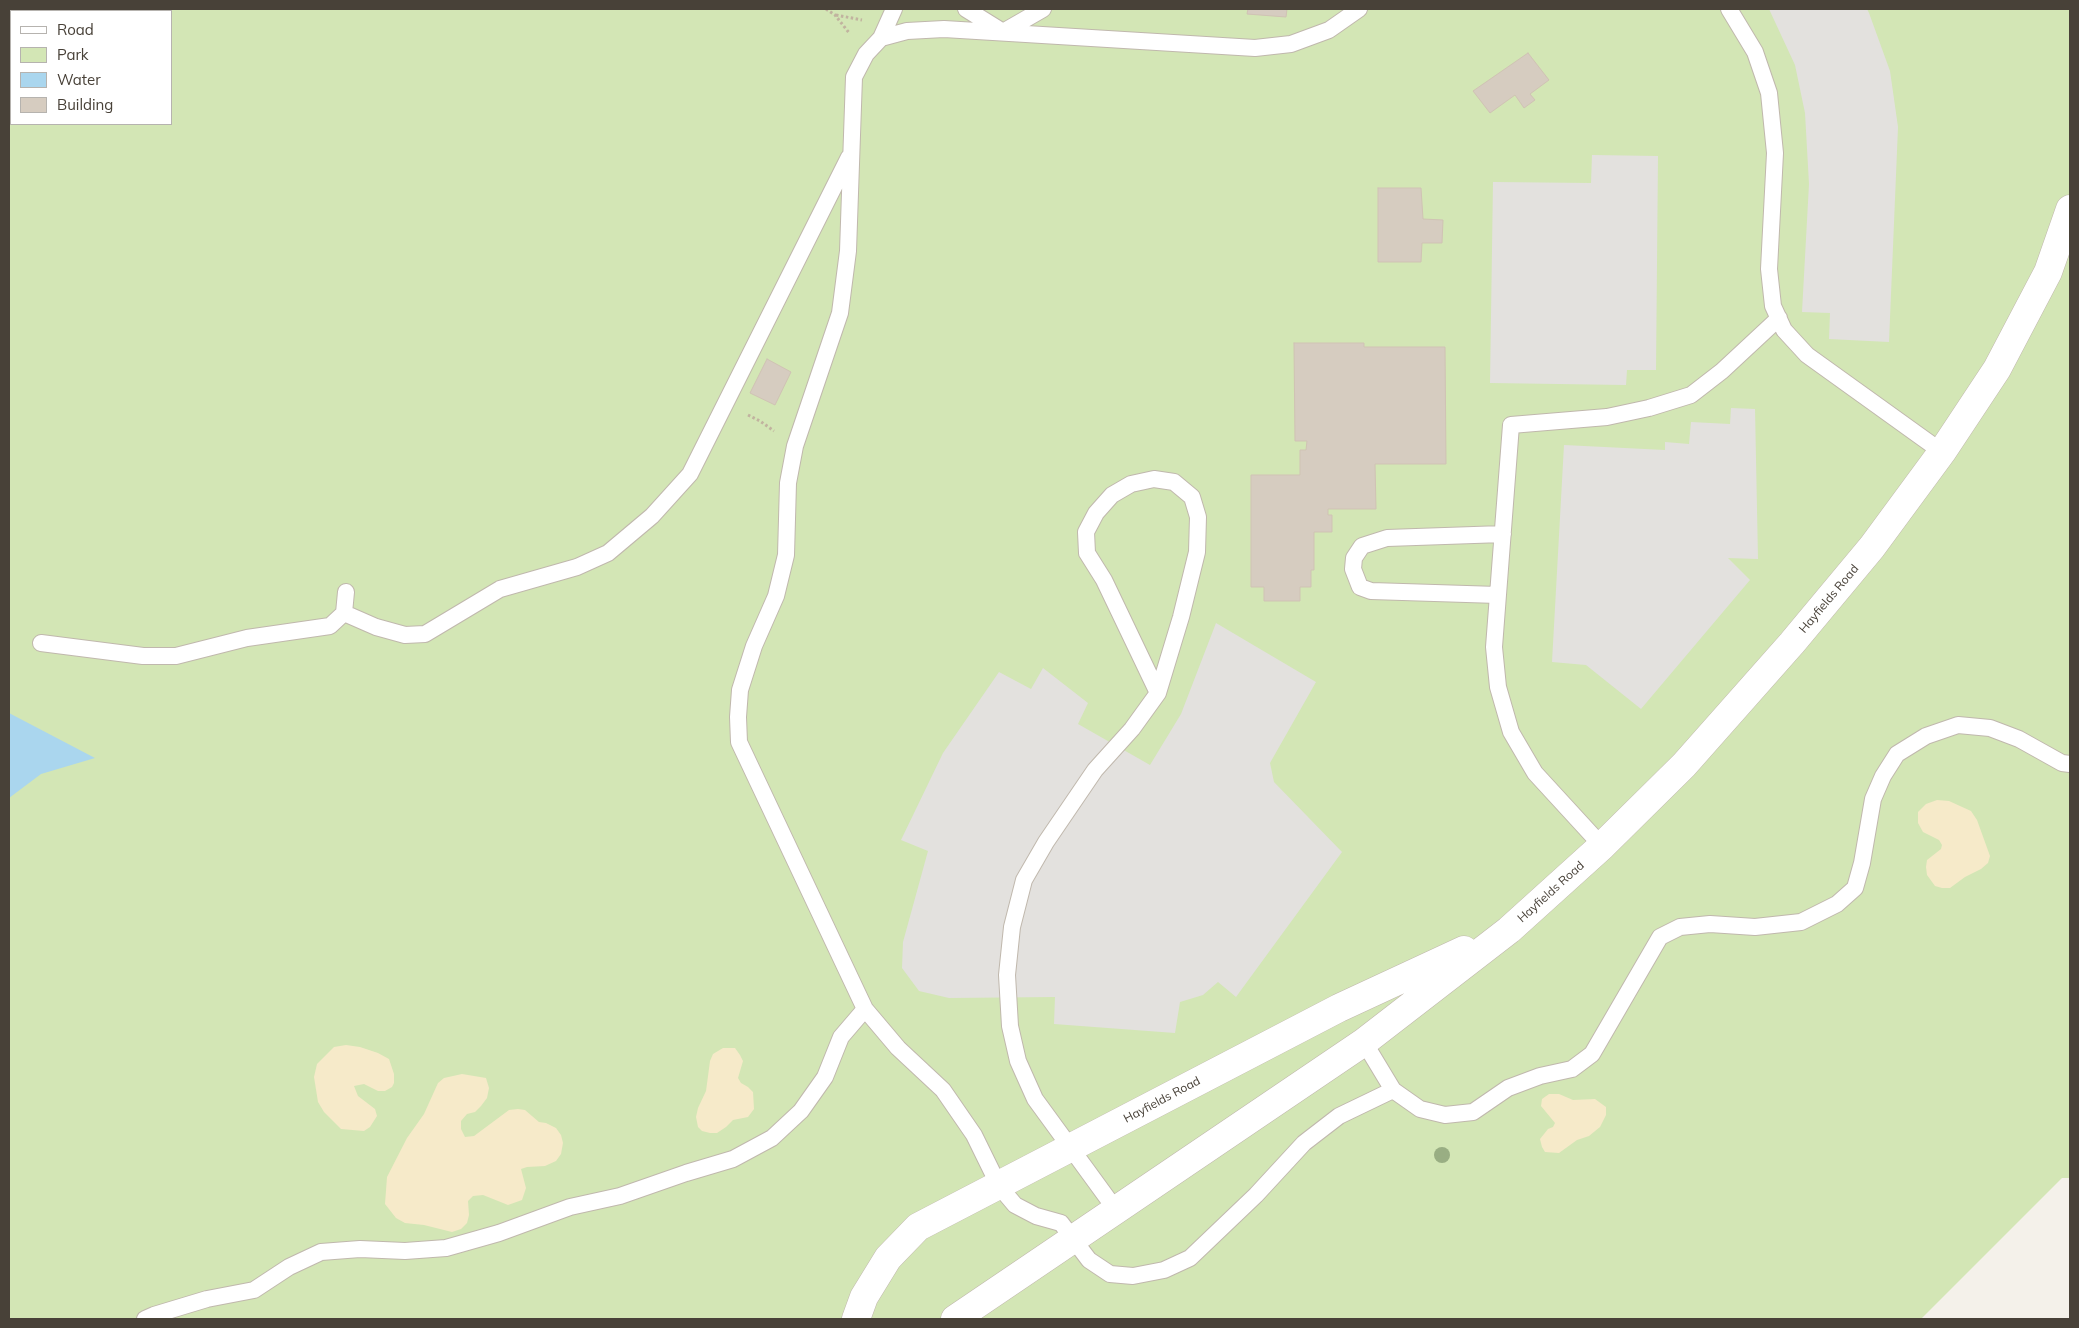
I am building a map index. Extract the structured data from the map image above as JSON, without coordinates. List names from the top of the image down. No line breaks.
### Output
{"streets":{"street":["Hayfields Road"]},"legend":["Road","Park","Water","Building"]}
